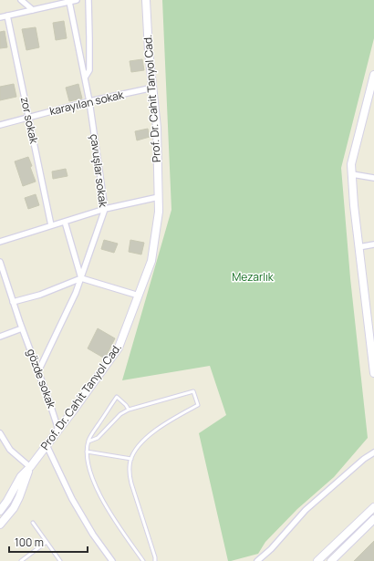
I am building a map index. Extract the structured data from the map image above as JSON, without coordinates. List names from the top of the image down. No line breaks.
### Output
{"streets":{"street":["Prof. Dr. Cahit Tanyol Cad.","karayılan sokak","zor sokak","çavuşlar sokak","gözde sokak"]},"crossings":[["Prof. Dr. Cahit Tanyol Cad.","karayılan sokak"],["Prof. Dr. Cahit Tanyol Cad.","gözde sokak"],["karayılan sokak","zor sokak"],["karayılan sokak","çavuşlar sokak"],["çavuşlar sokak","gözde sokak"]],"parks":["Mezarlık"],"scale_bar":"100 m"}
